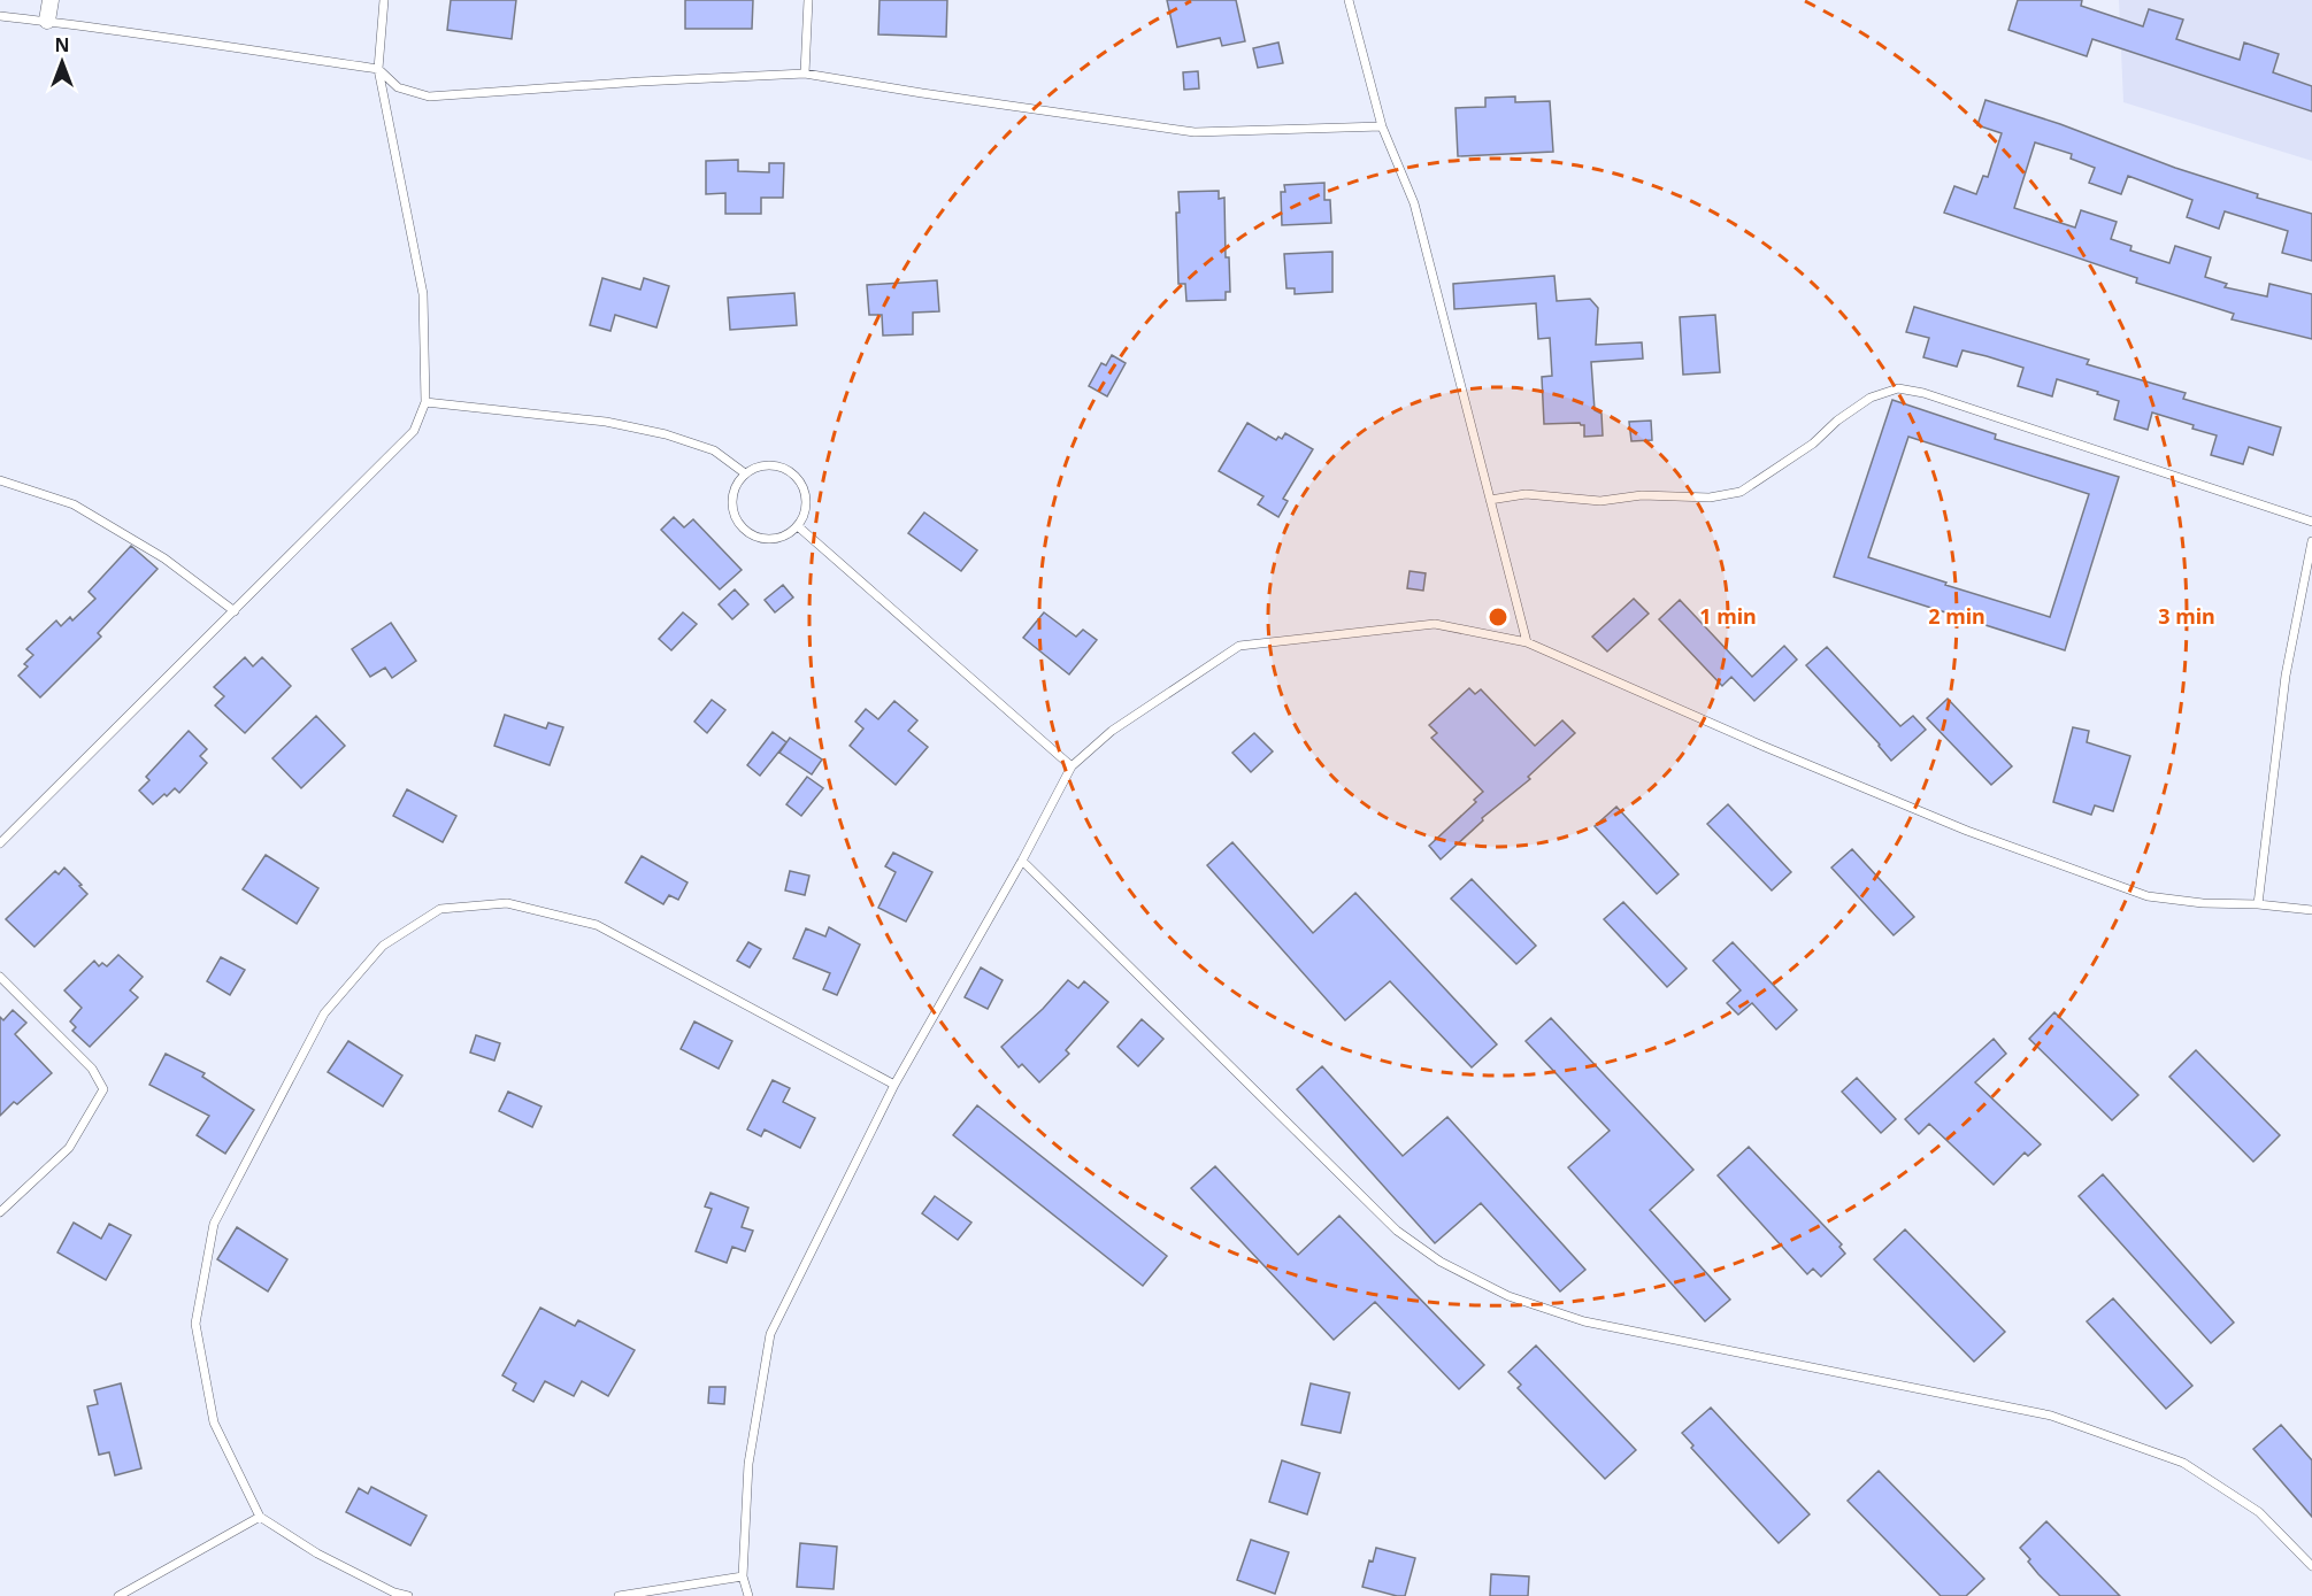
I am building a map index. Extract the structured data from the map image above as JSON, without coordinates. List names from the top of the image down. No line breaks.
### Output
{"north":"top","rings":["1 min","2 min","3 min"]}
